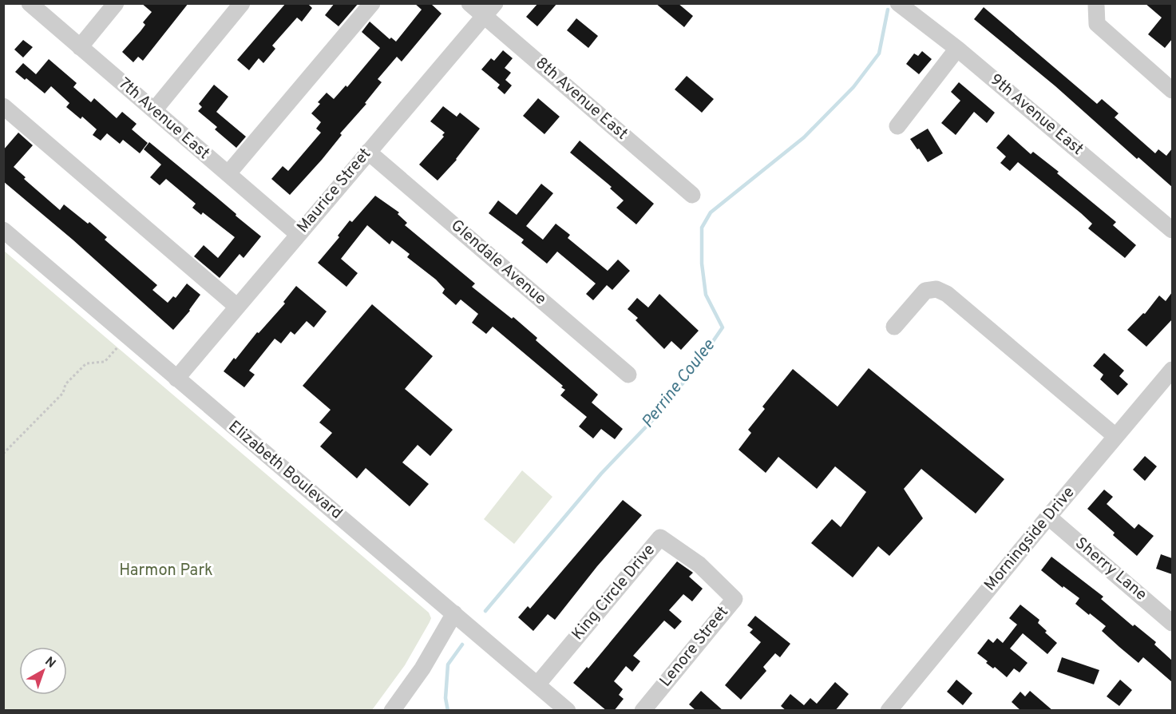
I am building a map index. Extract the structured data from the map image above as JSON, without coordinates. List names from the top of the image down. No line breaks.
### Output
{"streets":{"street":["8th Avenue East","9th Avenue East","7th Avenue East","Maurice Street","Glendale Avenue","Elizabeth Boulevard","Morningside Drive","Sherry Lane","King Circle Drive","Lenore Street"]},"crossings":[["8th Avenue East","Maurice Street"],["7th Avenue East","Maurice Street"],["Maurice Street","Glendale Avenue"],["Maurice Street","Elizabeth Boulevard"],["Elizabeth Boulevard","King Circle Drive"],["Morningside Drive","Sherry Lane"],["King Circle Drive","Lenore Street"]],"water":["Perrine Coulee"],"parks":["Harmon Park"],"north":"top right"}
